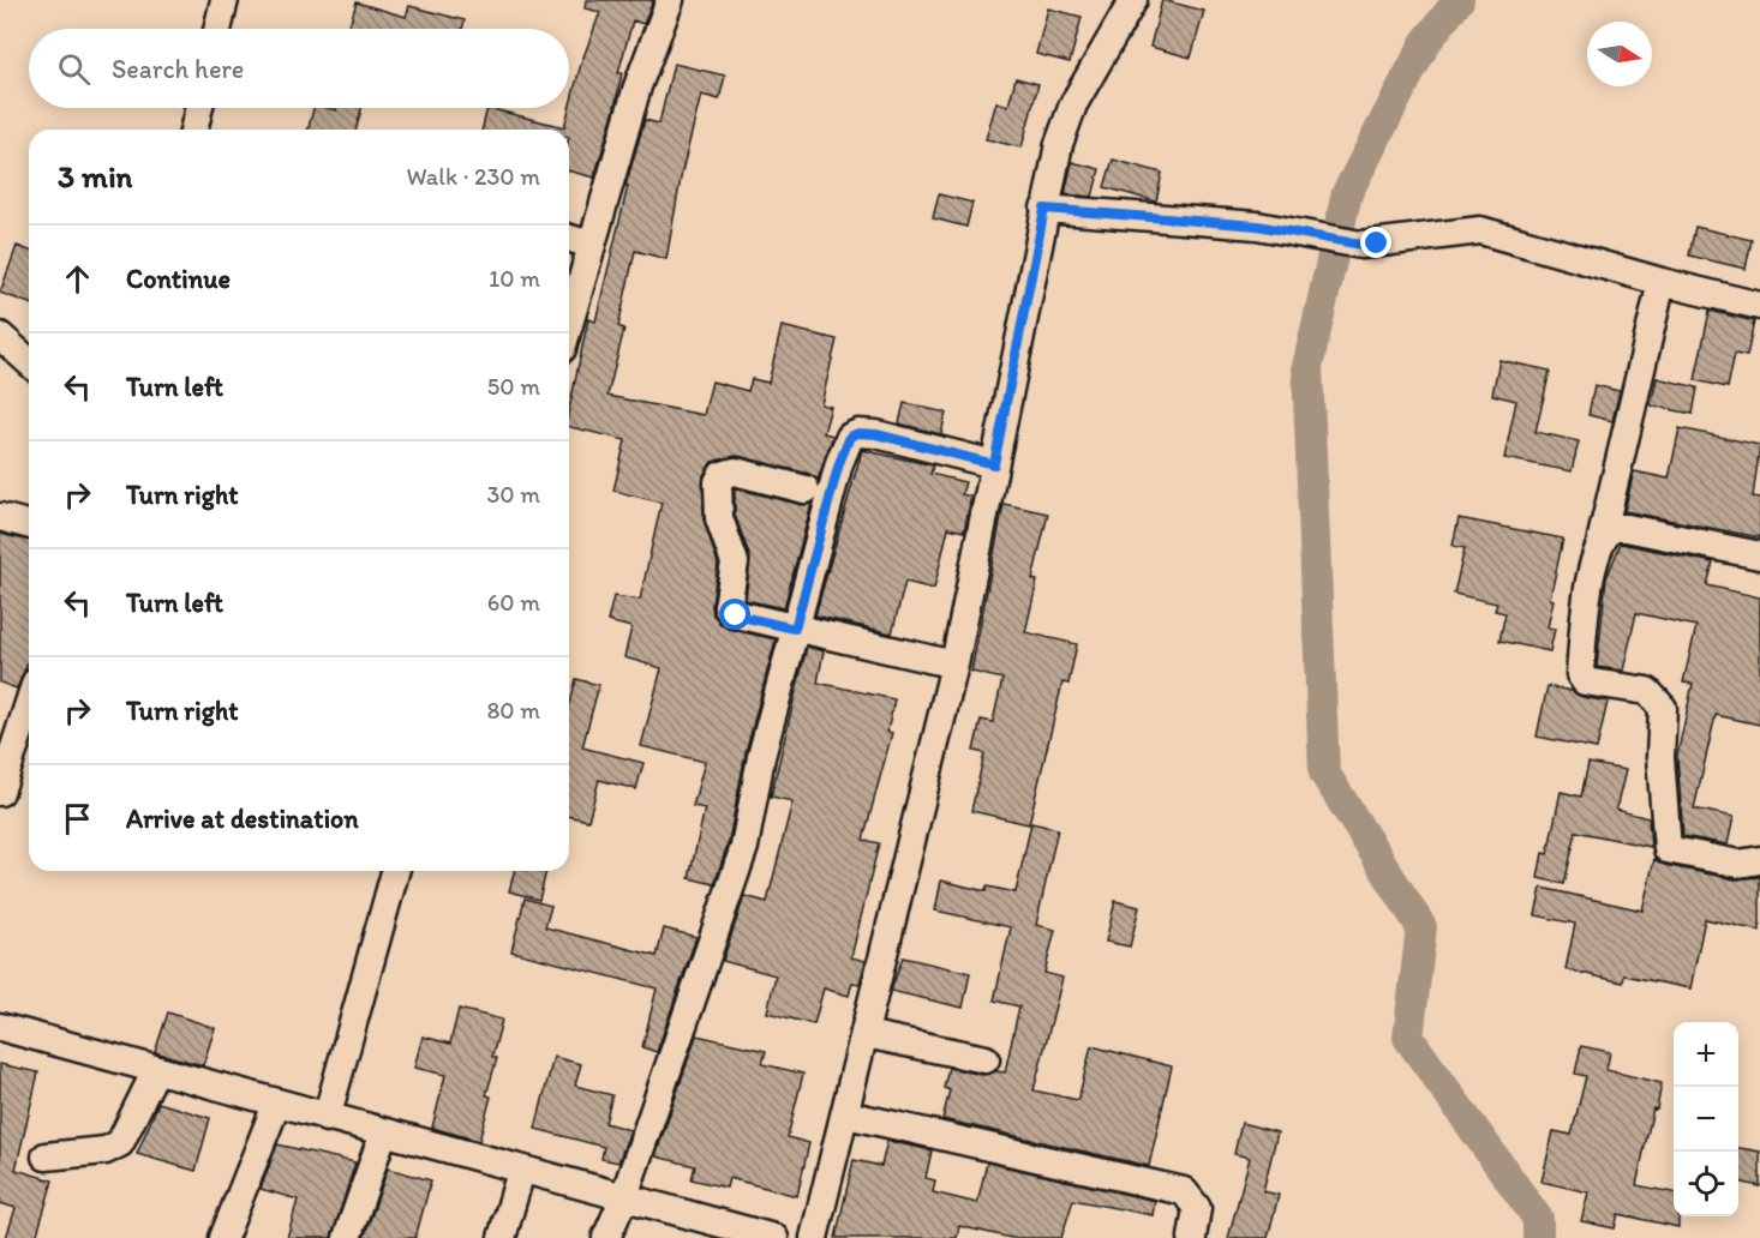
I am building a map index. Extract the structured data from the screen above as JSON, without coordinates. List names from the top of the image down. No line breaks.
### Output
{"north":"right","page":{"search":"Search here","heading":["3 min","Walk · 230 m"],"list":[["Continue","10 m"],["Turn left","50 m"],["Turn right","30 m"],["Turn left","60 m"],["Turn right","80 m"],"Arrive at destination"],"map_buttons":["+","−"]}}
